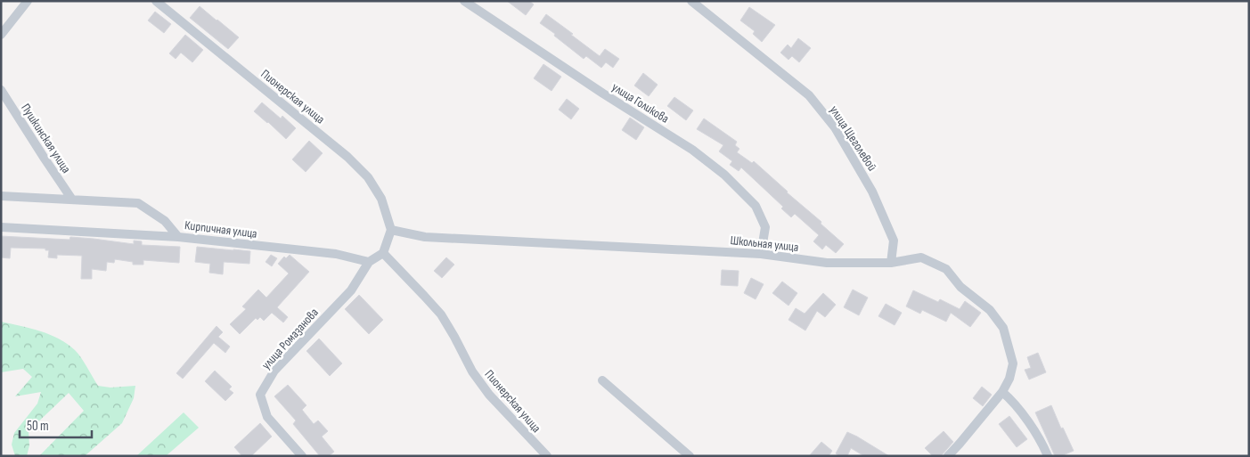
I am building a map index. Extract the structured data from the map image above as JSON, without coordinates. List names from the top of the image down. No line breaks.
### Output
{"streets":{"street":["Пионерская улица","улица Голикова","Пушкинская улица","улица Щеголевой","Кирпичная улица","Школьная улица","улица Ромазанова"]},"crossings":[["Пионерская улица","Школьная улица"],["улица Голикова","Школьная улица"],["Пушкинская улица","Кирпичная улица"],["улица Щеголевой","Школьная улица"],["Кирпичная улица","улица Ромазанова"]],"scale_bar":"50 m"}
